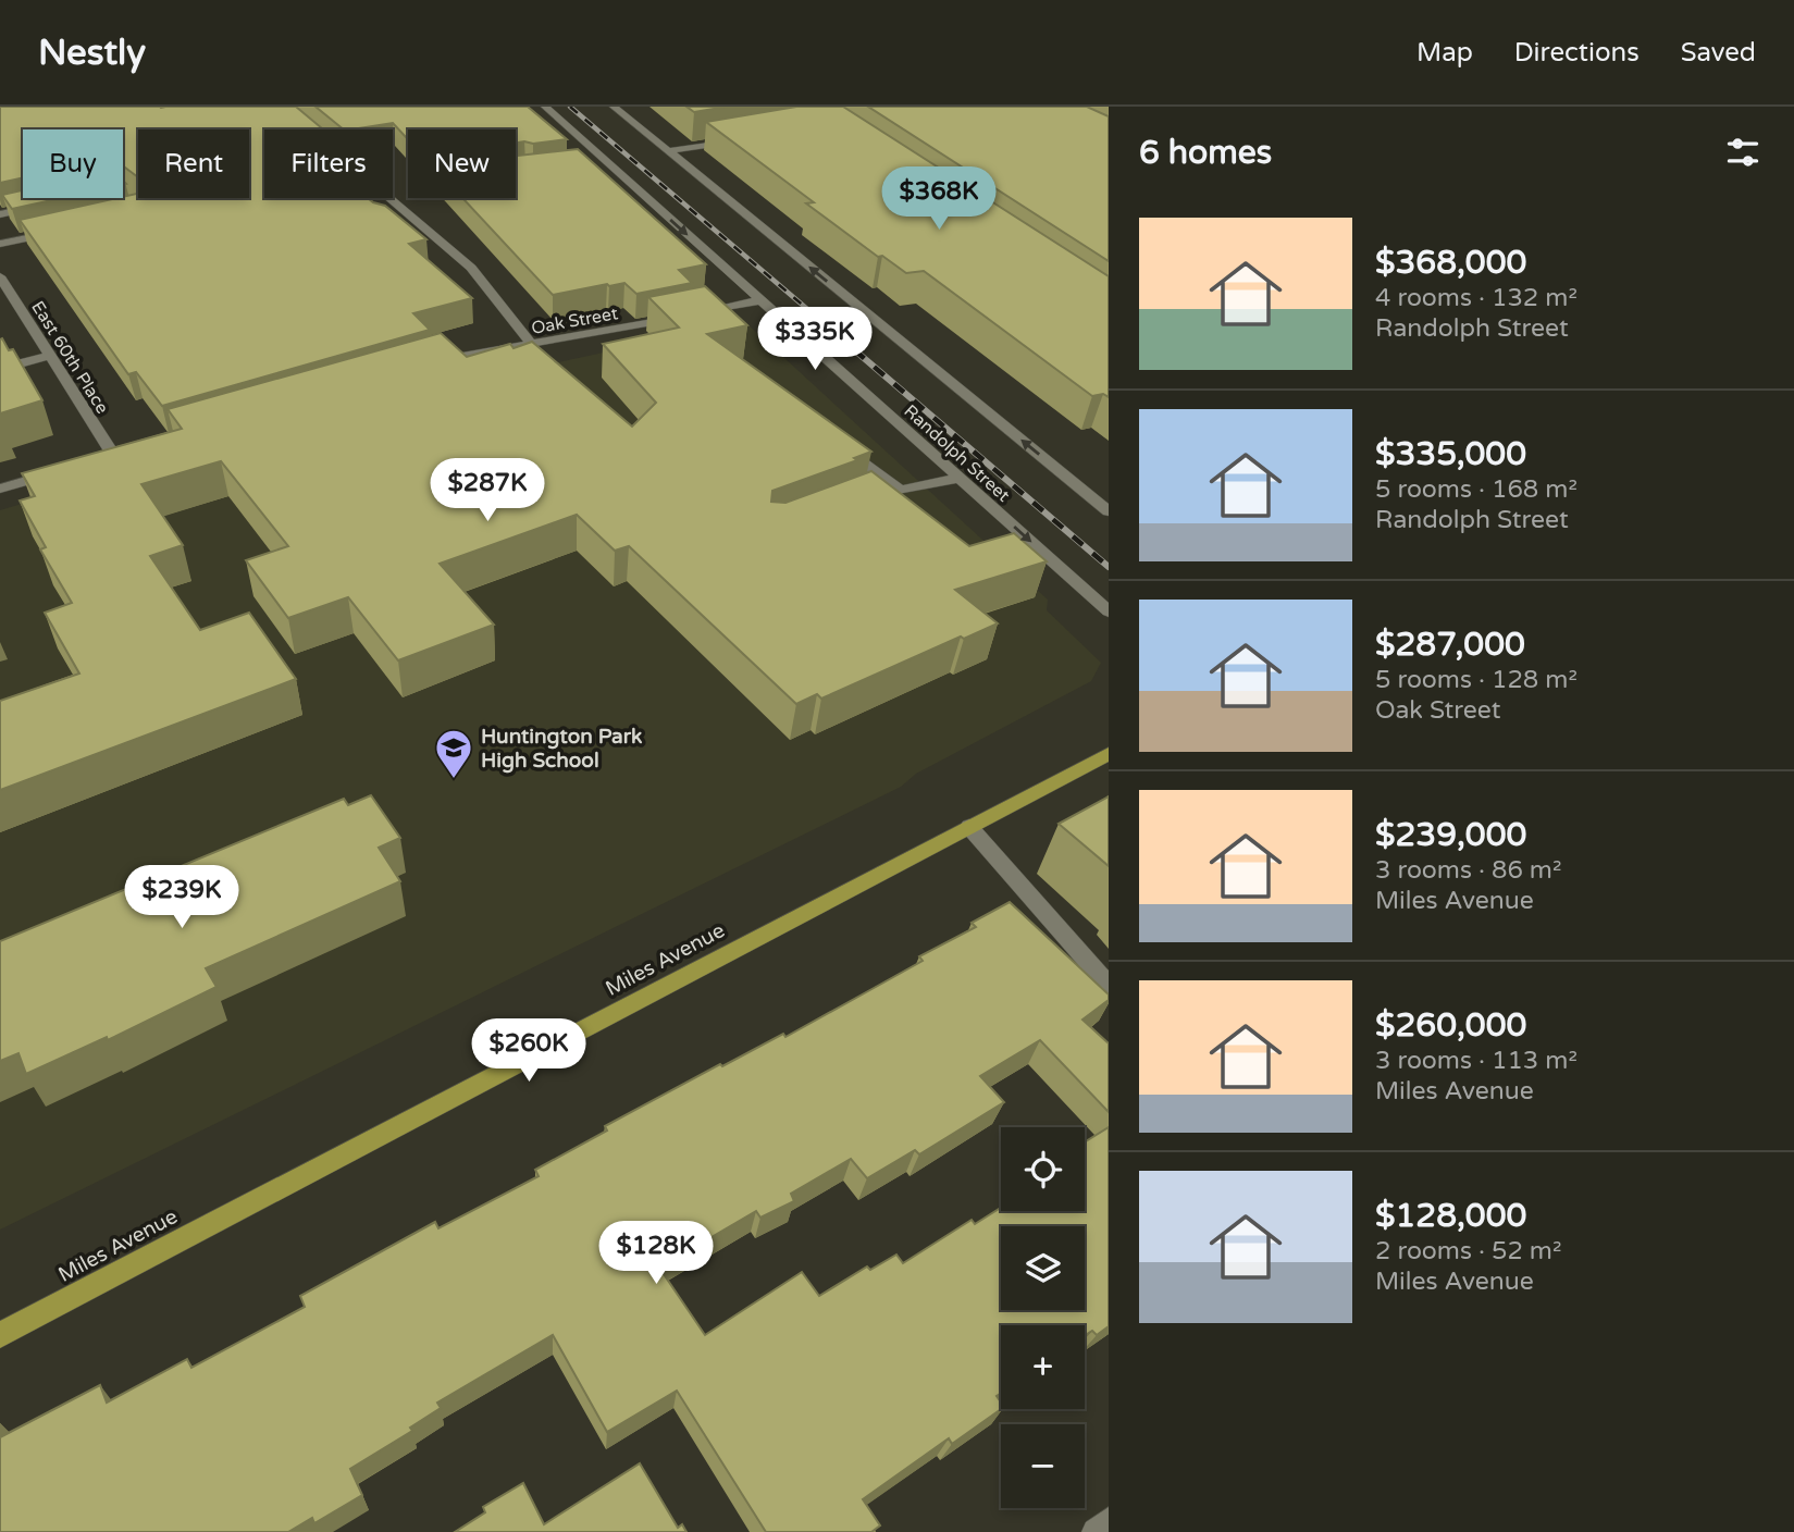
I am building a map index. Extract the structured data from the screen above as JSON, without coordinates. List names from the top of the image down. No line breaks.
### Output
{"streets":{"main road":["Miles Avenue"],"street":["Oak Street","East 60th Place","Randolph Street"]},"crossings":[["Oak Street","Randolph Street"]],"places":{"school or university":["Huntington Park High School"]},"page":{"header":"Nestly","nav":["Map","Directions","Saved"],"heading":"6 homes","chip":["Buy","Rent","Filters","New"],"price":["$368K","$335K","$287K","$239K","$260K","$128K"],"list":[{"name":"$368,000","note":"4 rooms · 132 m² · Randolph Street"},{"name":"$335,000","note":"5 rooms · 168 m² · Randolph Street"},{"name":"$287,000","note":"5 rooms · 128 m² · Oak Street"},{"name":"$239,000","note":"3 rooms · 86 m² · Miles Avenue"},{"name":"$260,000","note":"3 rooms · 113 m² · Miles Avenue"},{"name":"$128,000","note":"2 rooms · 52 m² · Miles Avenue"}],"map_buttons":["+","−"]}}
